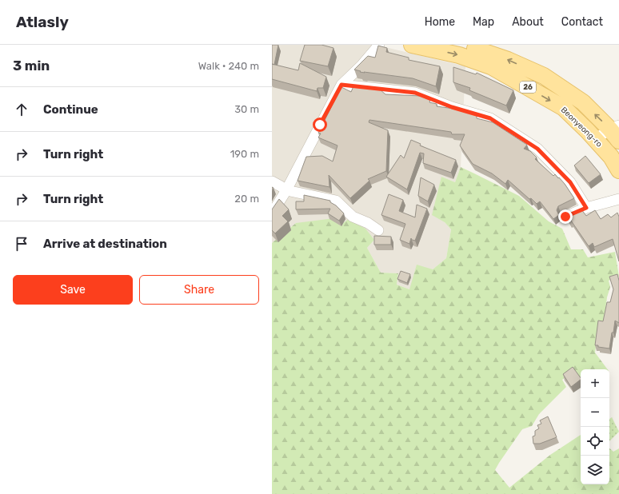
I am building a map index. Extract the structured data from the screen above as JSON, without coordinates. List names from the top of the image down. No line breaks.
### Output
{"streets":{"main road":["26","Beonyeong-ro"]},"page":{"header":"Atlasly","nav":["Home","Map","About","Contact"],"heading":["3 min","Walk · 240 m"],"list":[["Continue","30 m"],["Turn right","190 m"],["Turn right","20 m"],"Arrive at destination"],"buttons":["Save","Share"],"map_buttons":["+","−"]}}
